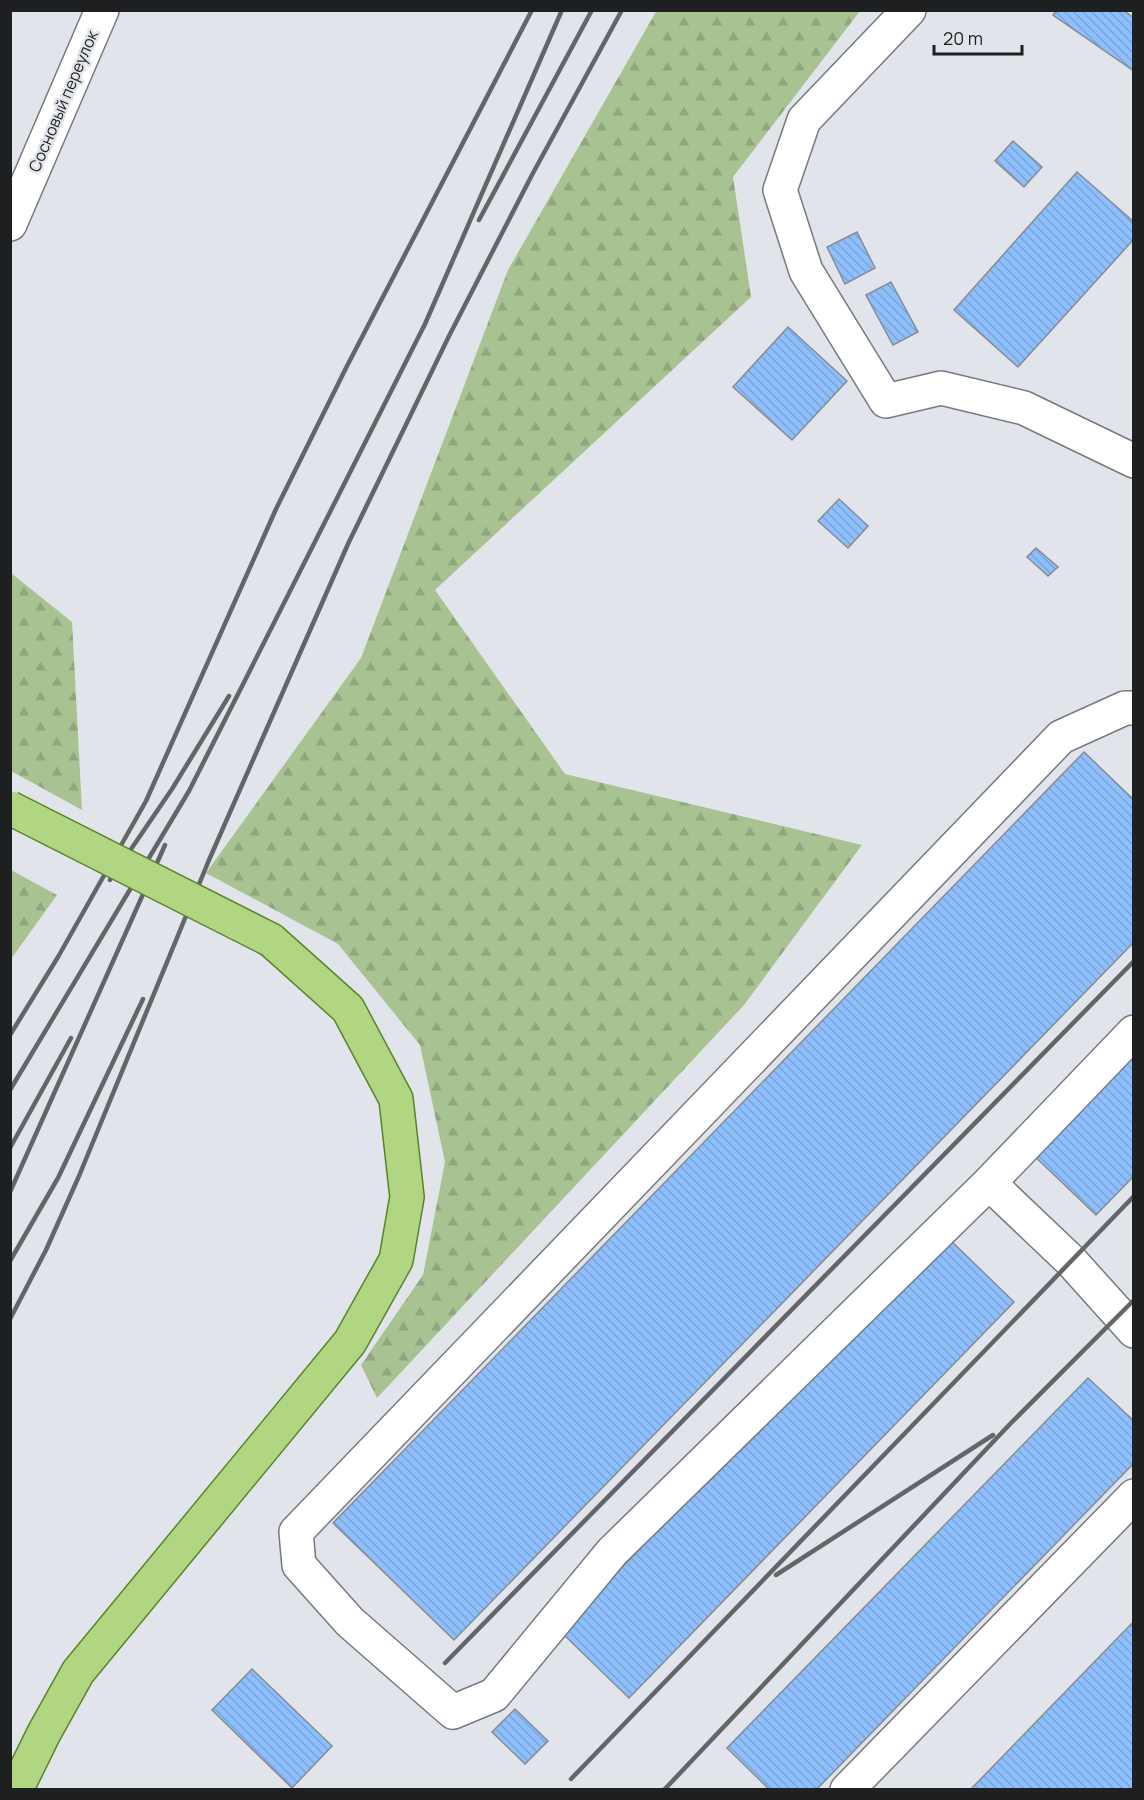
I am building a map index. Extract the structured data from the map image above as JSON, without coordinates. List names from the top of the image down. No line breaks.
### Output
{"streets":{"street":["Сосновый переулок"]},"scale_bar":"20 m"}
